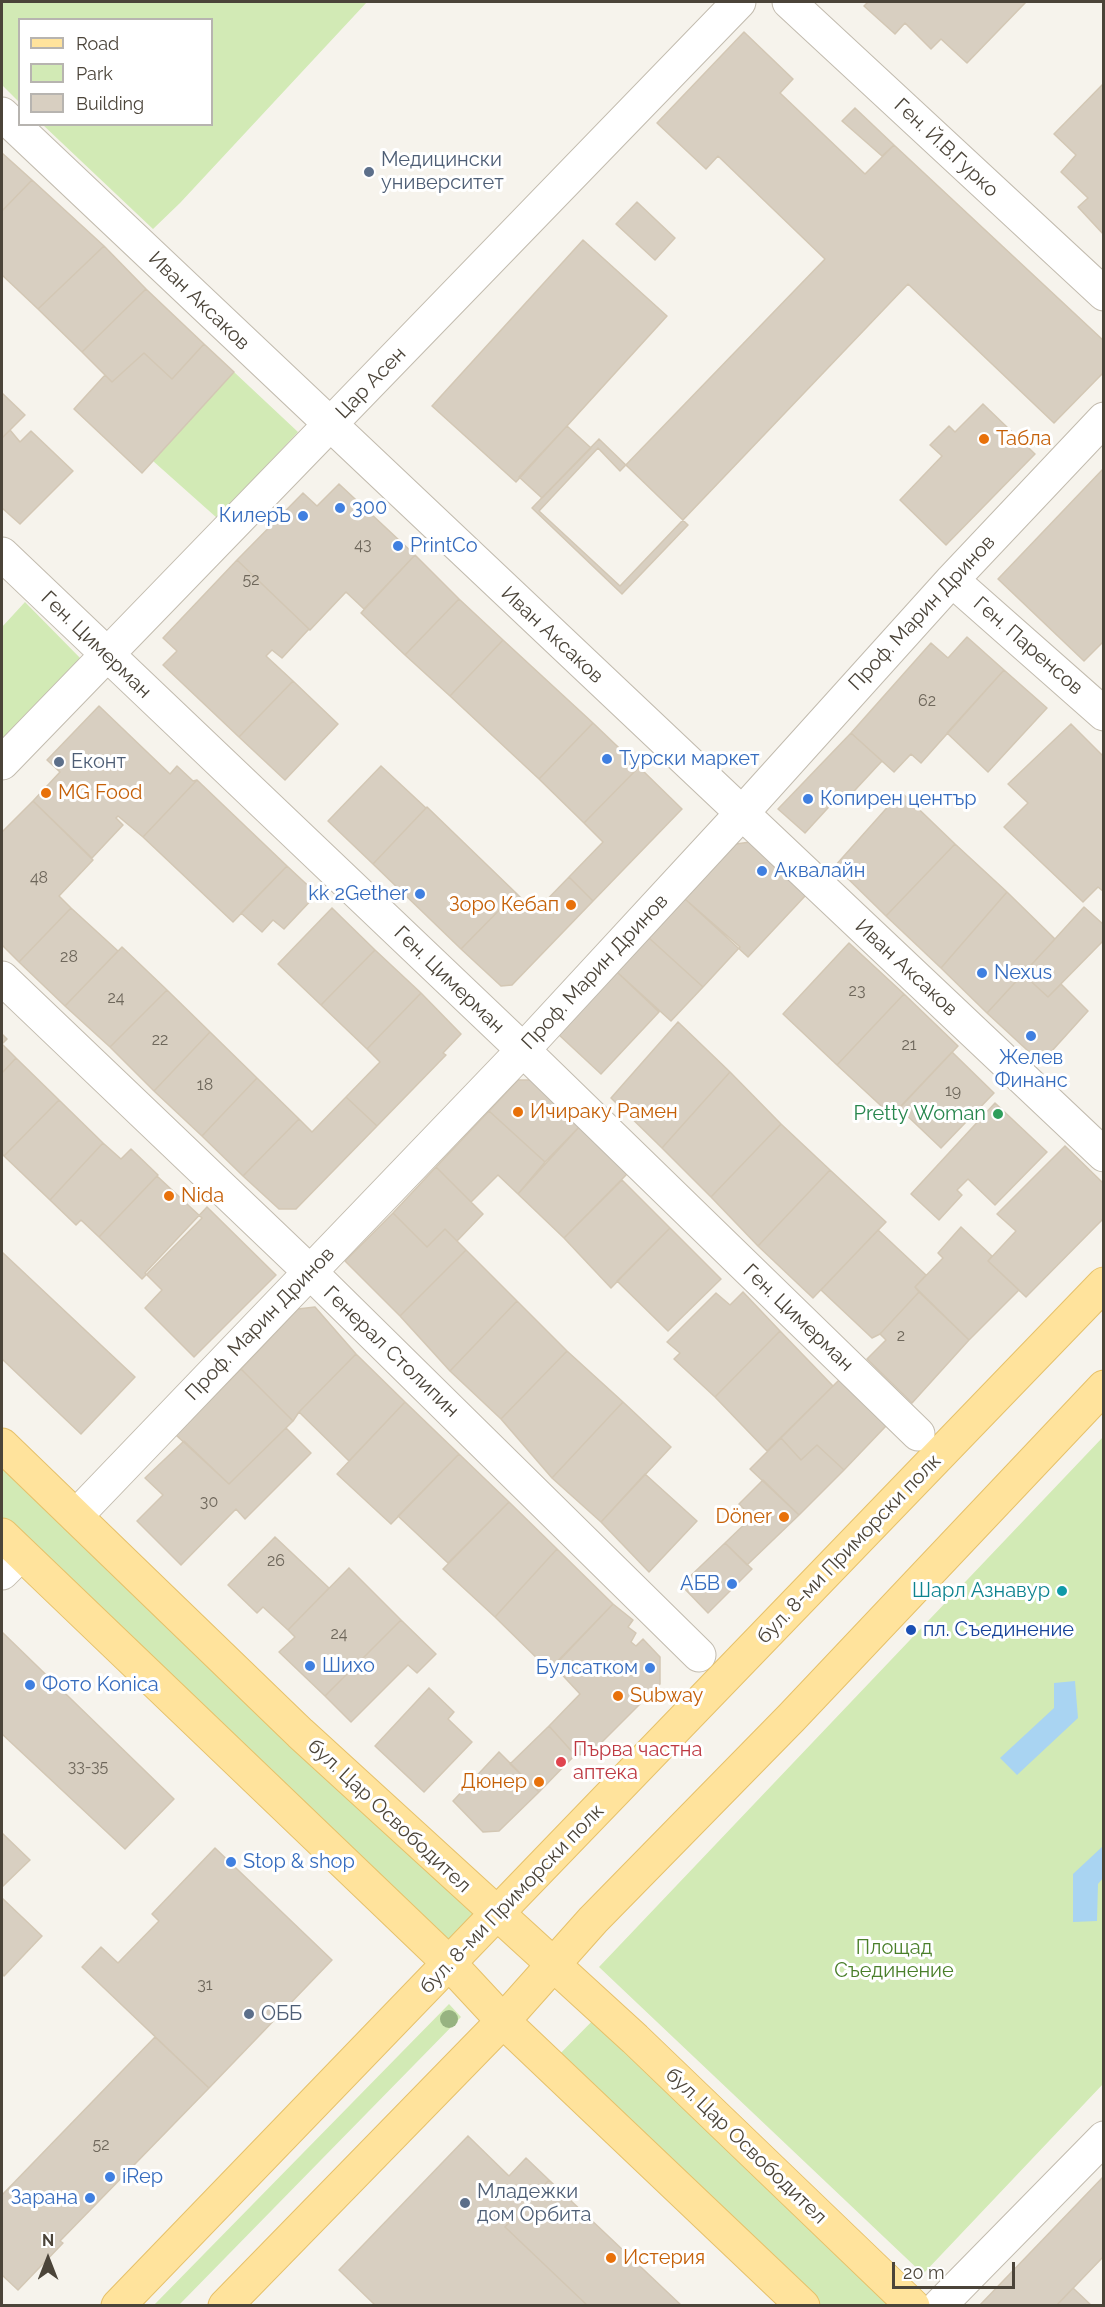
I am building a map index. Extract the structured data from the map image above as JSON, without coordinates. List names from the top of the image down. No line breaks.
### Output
{"streets":{"main road":["бул. 8-ми Приморски полк","бул. Цар Освободител"],"street":["Ген. Й.В.Гурко","Иван Аксаков","Цар Асен","Проф. Марин Дринов","Ген. Цимерман","Ген. Паренсов","Генерал Столипин"]},"crossings":[["Иван Аксаков","Цар Асен"],["Иван Аксаков","Проф. Марин Дринов"],["Цар Асен","Ген. Цимерман"],["Проф. Марин Дринов","Ген. Цимерман"],["Проф. Марин Дринов","Ген. Паренсов"],["Проф. Марин Дринов","Генерал Столипин"],["Проф. Марин Дринов","бул. Цар Освободител"],["бул. 8-ми Приморски полк","бул. Цар Освободител"]],"parks":["Площад Съединение"],"places":["Медицински университет","Табла","300","КилерЪ","PrintCo","Турски маркет","Еконт","MG Food","Копирен център","Аквалайн","kk 2Gether","Зоро Кебап","Nexus","Желев Финанс","Ичираку Рамен","Pretty Woman","Nida","Döner","АБВ","Шарл Азнавур","пл. Съединение","Шихо","Булсатком","Фото Konica","Subway","Първа частна аптека","Дюнер","Stop & shop","ОББ","iRep","Зарана","Младежки дом Орбита","Истерия"],"house_numbers":["43","52","62","48","28","23","24","22","21","18","19","2","30","26","24","33-35","31","52"],"legend":["Road","Park","Building"],"scale_bar":"20 m","north":"top"}
